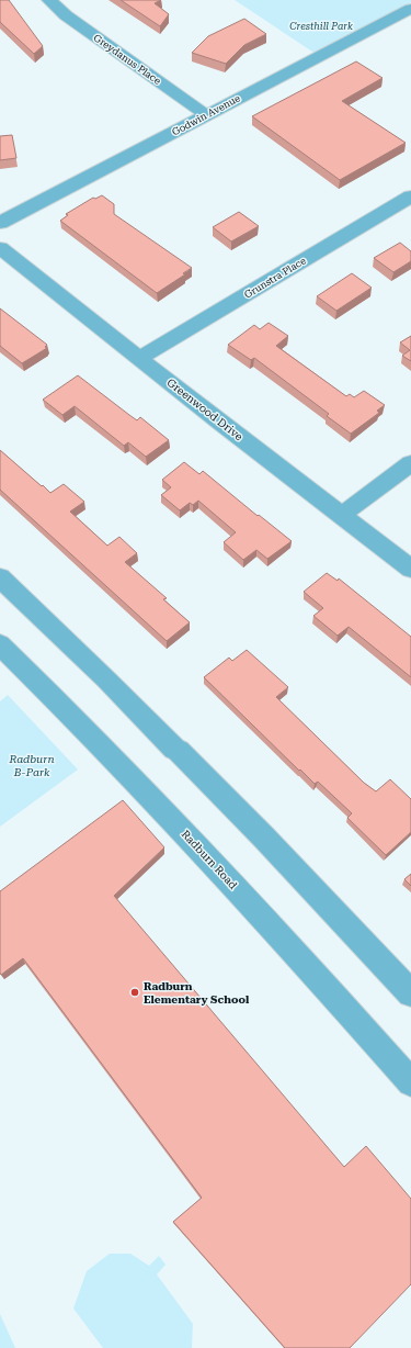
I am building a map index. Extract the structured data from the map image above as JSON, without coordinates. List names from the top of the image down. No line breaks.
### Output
{"streets":{"street":["Greydanus Place","Godwin Avenue","Grunstra Place","Greenwood Drive","Radburn Road"]},"crossings":[["Greydanus Place","Godwin Avenue"],["Grunstra Place","Greenwood Drive"]],"parks":["Cresthill Park","Radburn B-Park"],"places":["Radburn Elementary School"]}
